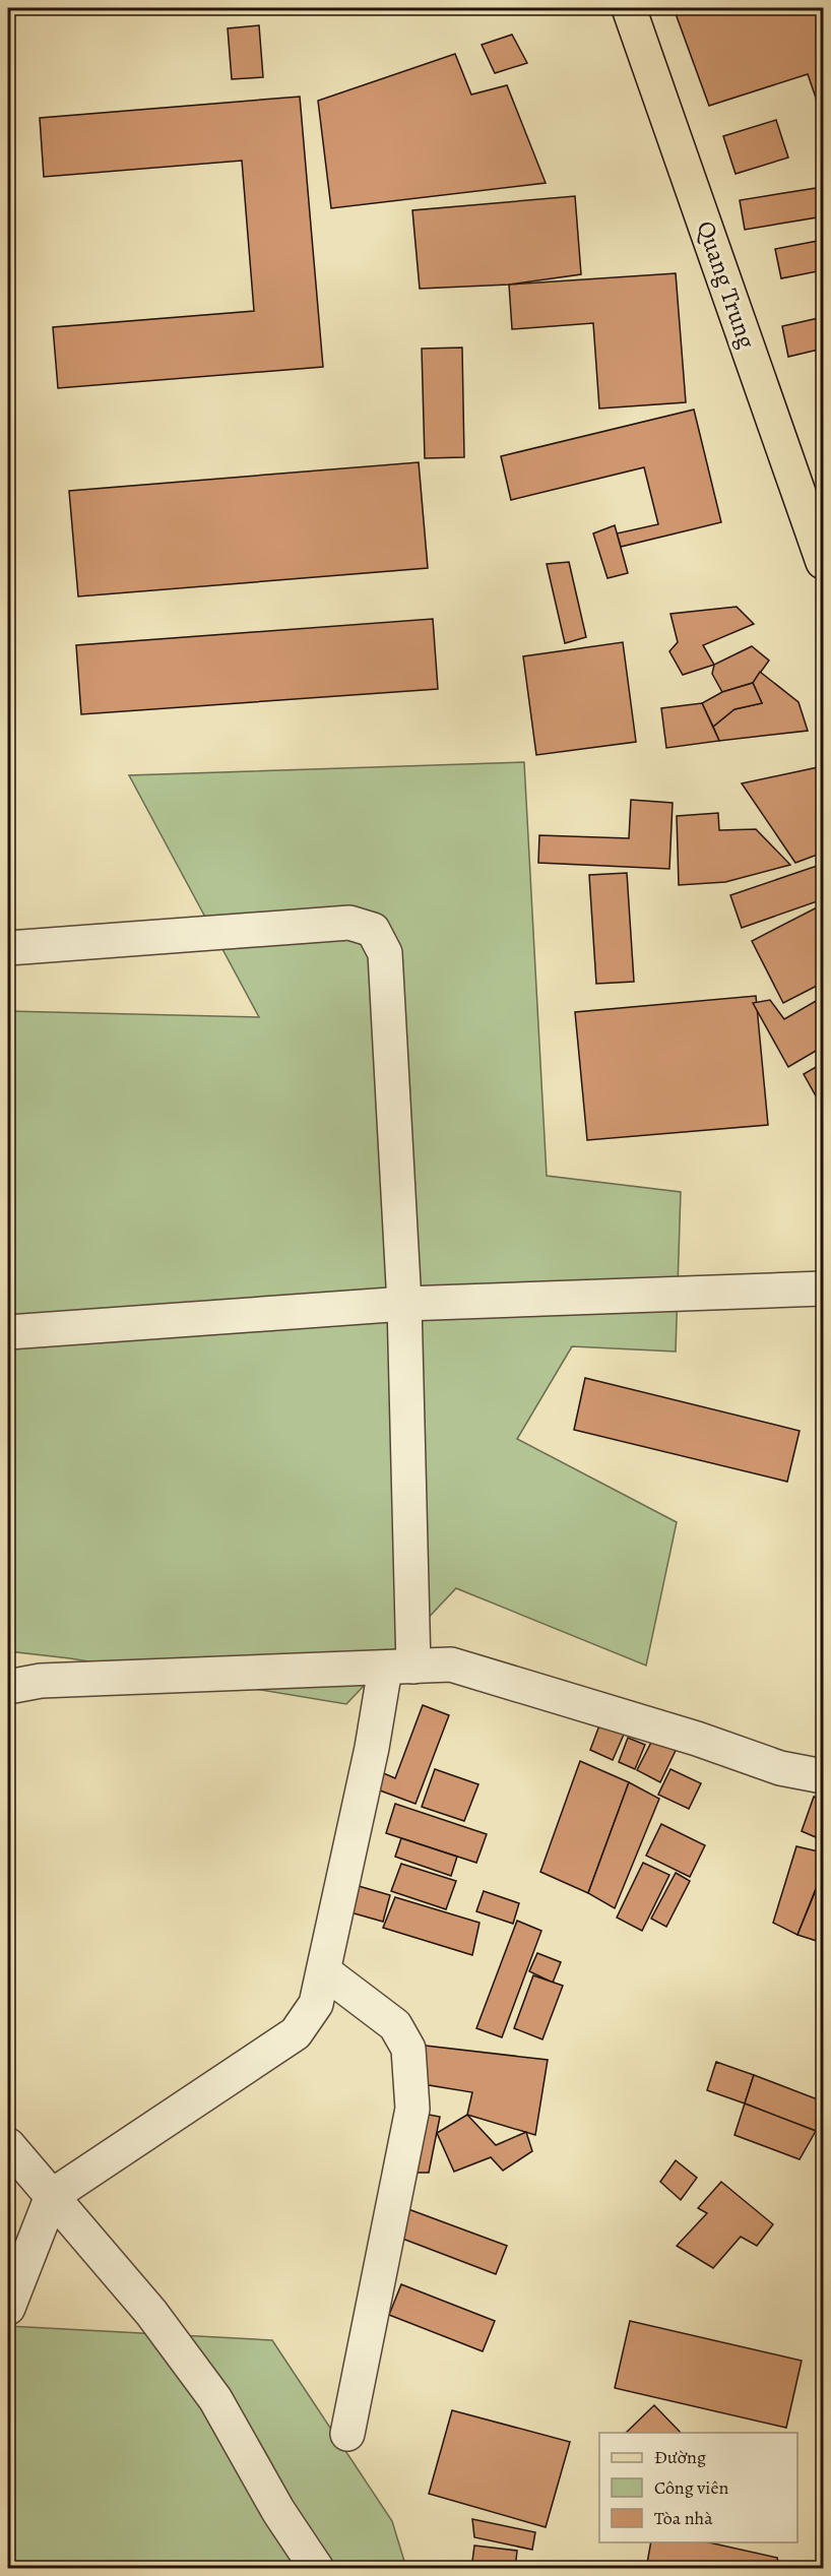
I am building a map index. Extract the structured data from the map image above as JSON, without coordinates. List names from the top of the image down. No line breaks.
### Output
{"streets":{"main road":["Quang Trung"]},"legend":["Đường","Công viên","Tòa nhà"]}
